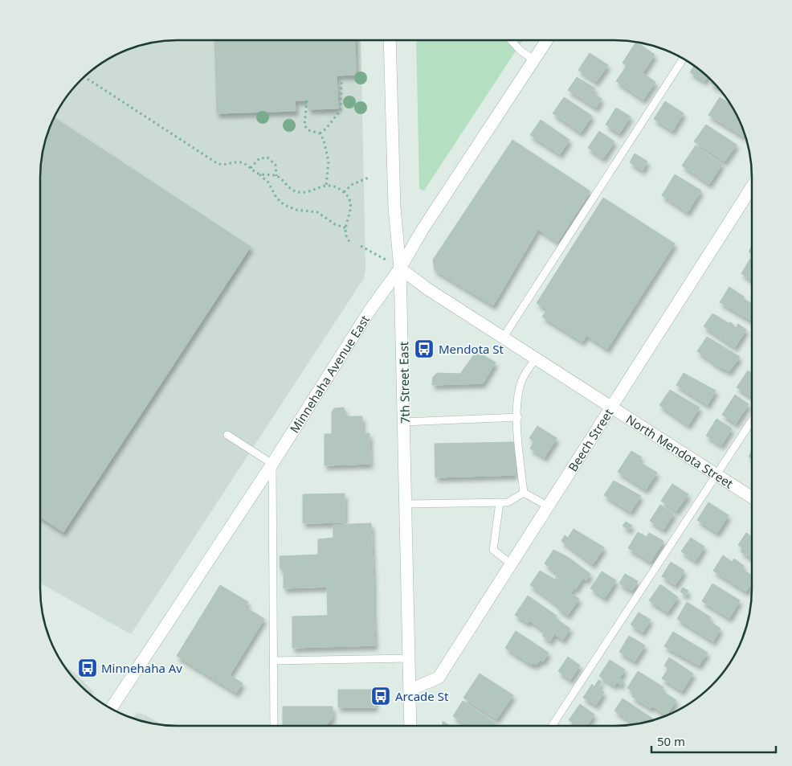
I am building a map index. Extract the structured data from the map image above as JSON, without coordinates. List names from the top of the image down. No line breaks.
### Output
{"streets":{"street":["Minnehaha Avenue East","7th Street East","Beech Street","North Mendota Street"]},"crossings":[["Minnehaha Avenue East","7th Street East"],["Minnehaha Avenue East","North Mendota Street"],["7th Street East","Beech Street"],["7th Street East","North Mendota Street"],["Beech Street","North Mendota Street"]],"places":{"bus stop":["Mendota St","Minnehaha Av","Arcade St"]},"scale_bar":"50 m"}
